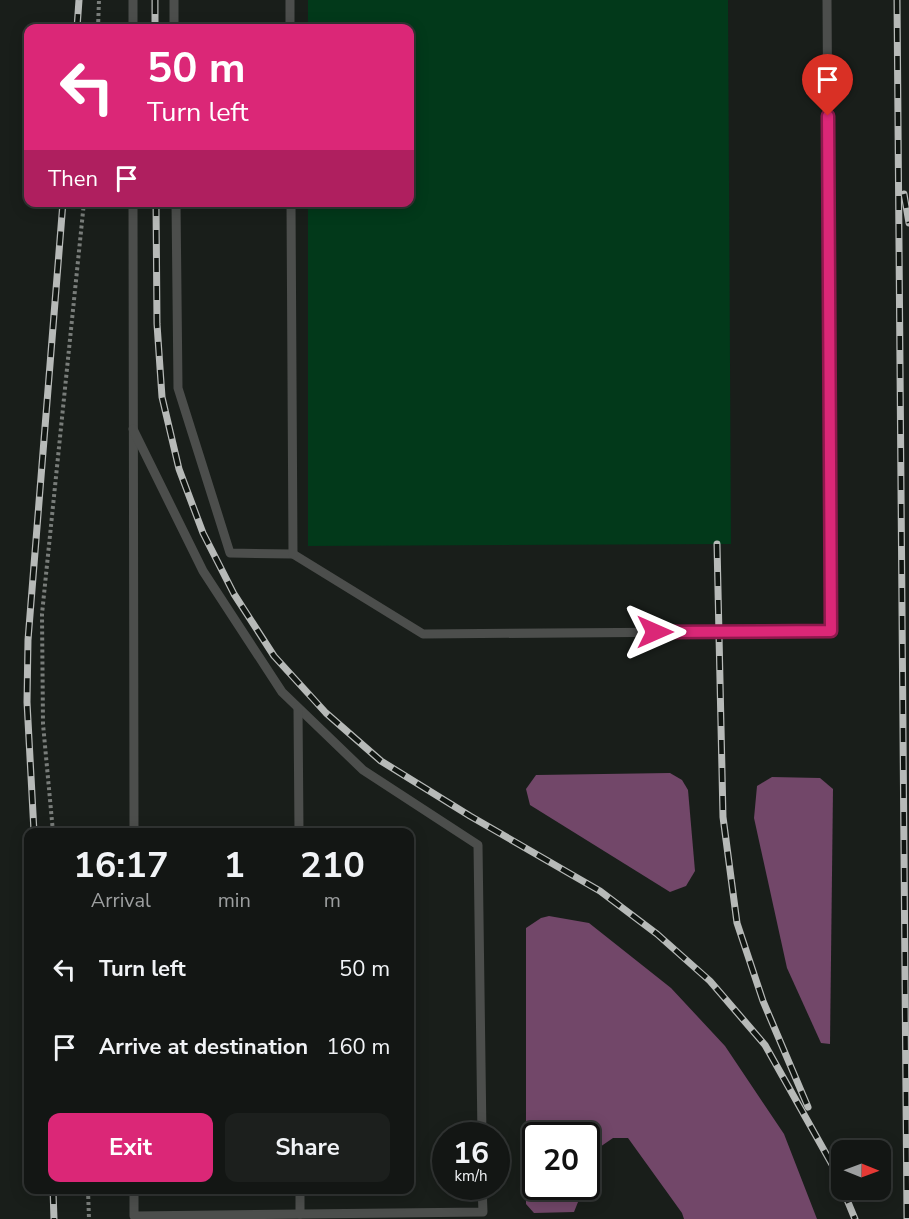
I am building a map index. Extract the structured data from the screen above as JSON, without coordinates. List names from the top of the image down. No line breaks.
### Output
{"north":"right","page":{"turn":["50 m","Turn left"],"then":"Then","eta":["16:17","Arrival","1","min","210","m"],"list":[{"name":"Turn left","value":"50 m"},{"name":"Arrive at destination","value":"160 m"}],"buttons":["Exit","Share"],"speed":"16 km/h","limit":"20"}}
